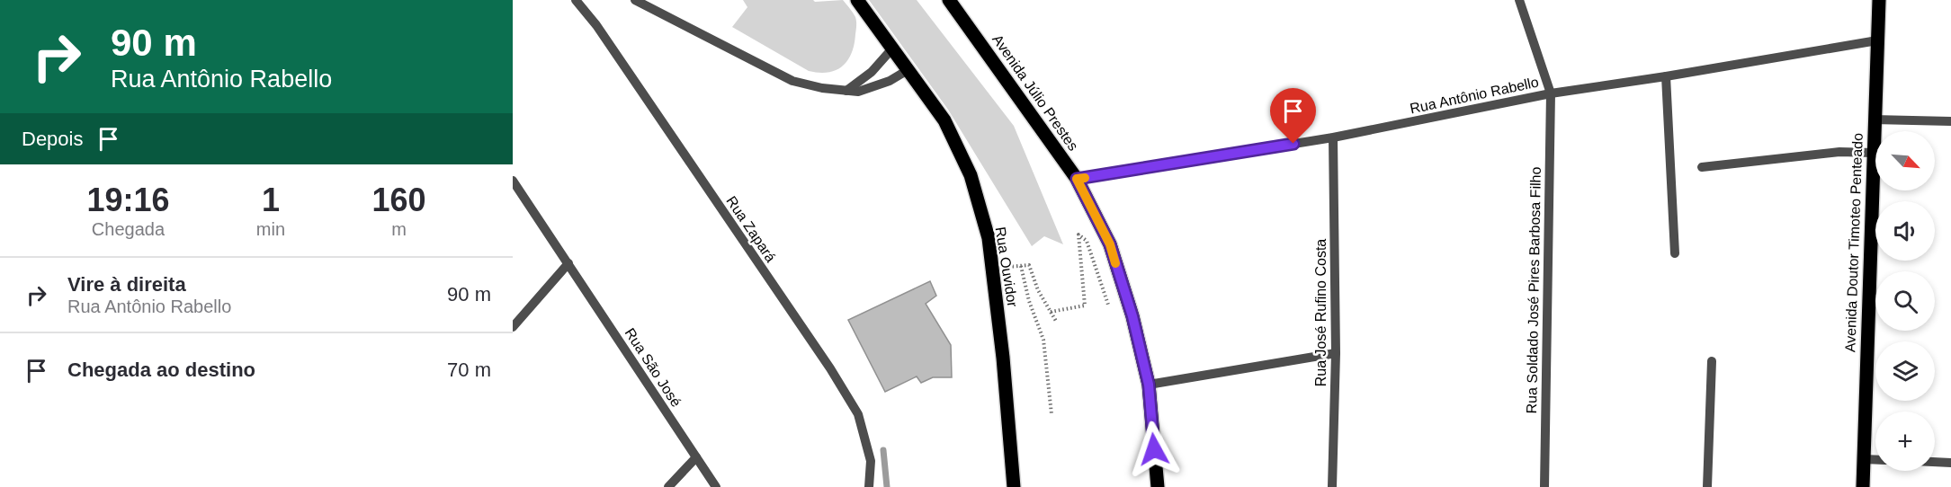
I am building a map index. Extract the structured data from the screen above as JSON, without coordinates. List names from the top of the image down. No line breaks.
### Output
{"streets":{"main road":["Avenida Júlio Prestes","Avenida Doutor Timoteo Penteado","Rua Ouvidor"],"street":["Rua Antônio Rabello","Rua Zapará","Rua Soldado José Pires Barbosa Filho","Rua José Rufino Costa","Rua São José"]},"crossings":[["Avenida Júlio Prestes","Rua Antônio Rabello"],["Rua Antônio Rabello","Avenida Doutor Timoteo Penteado"],["Rua Antônio Rabello","Rua Soldado José Pires Barbosa Filho"],["Rua Antônio Rabello","Rua José Rufino Costa"]],"north":"bottom right","page":{"turn":["90 m","Rua Antônio Rabello"],"then":"Depois","map_buttons":"+","eta":["19:16","Chegada","1","min","160","m"],"list":[{"name":"Vire à direita","note":"Rua Antônio Rabello","value":"90 m"},{"name":"Chegada ao destino","value":"70 m"}]}}
